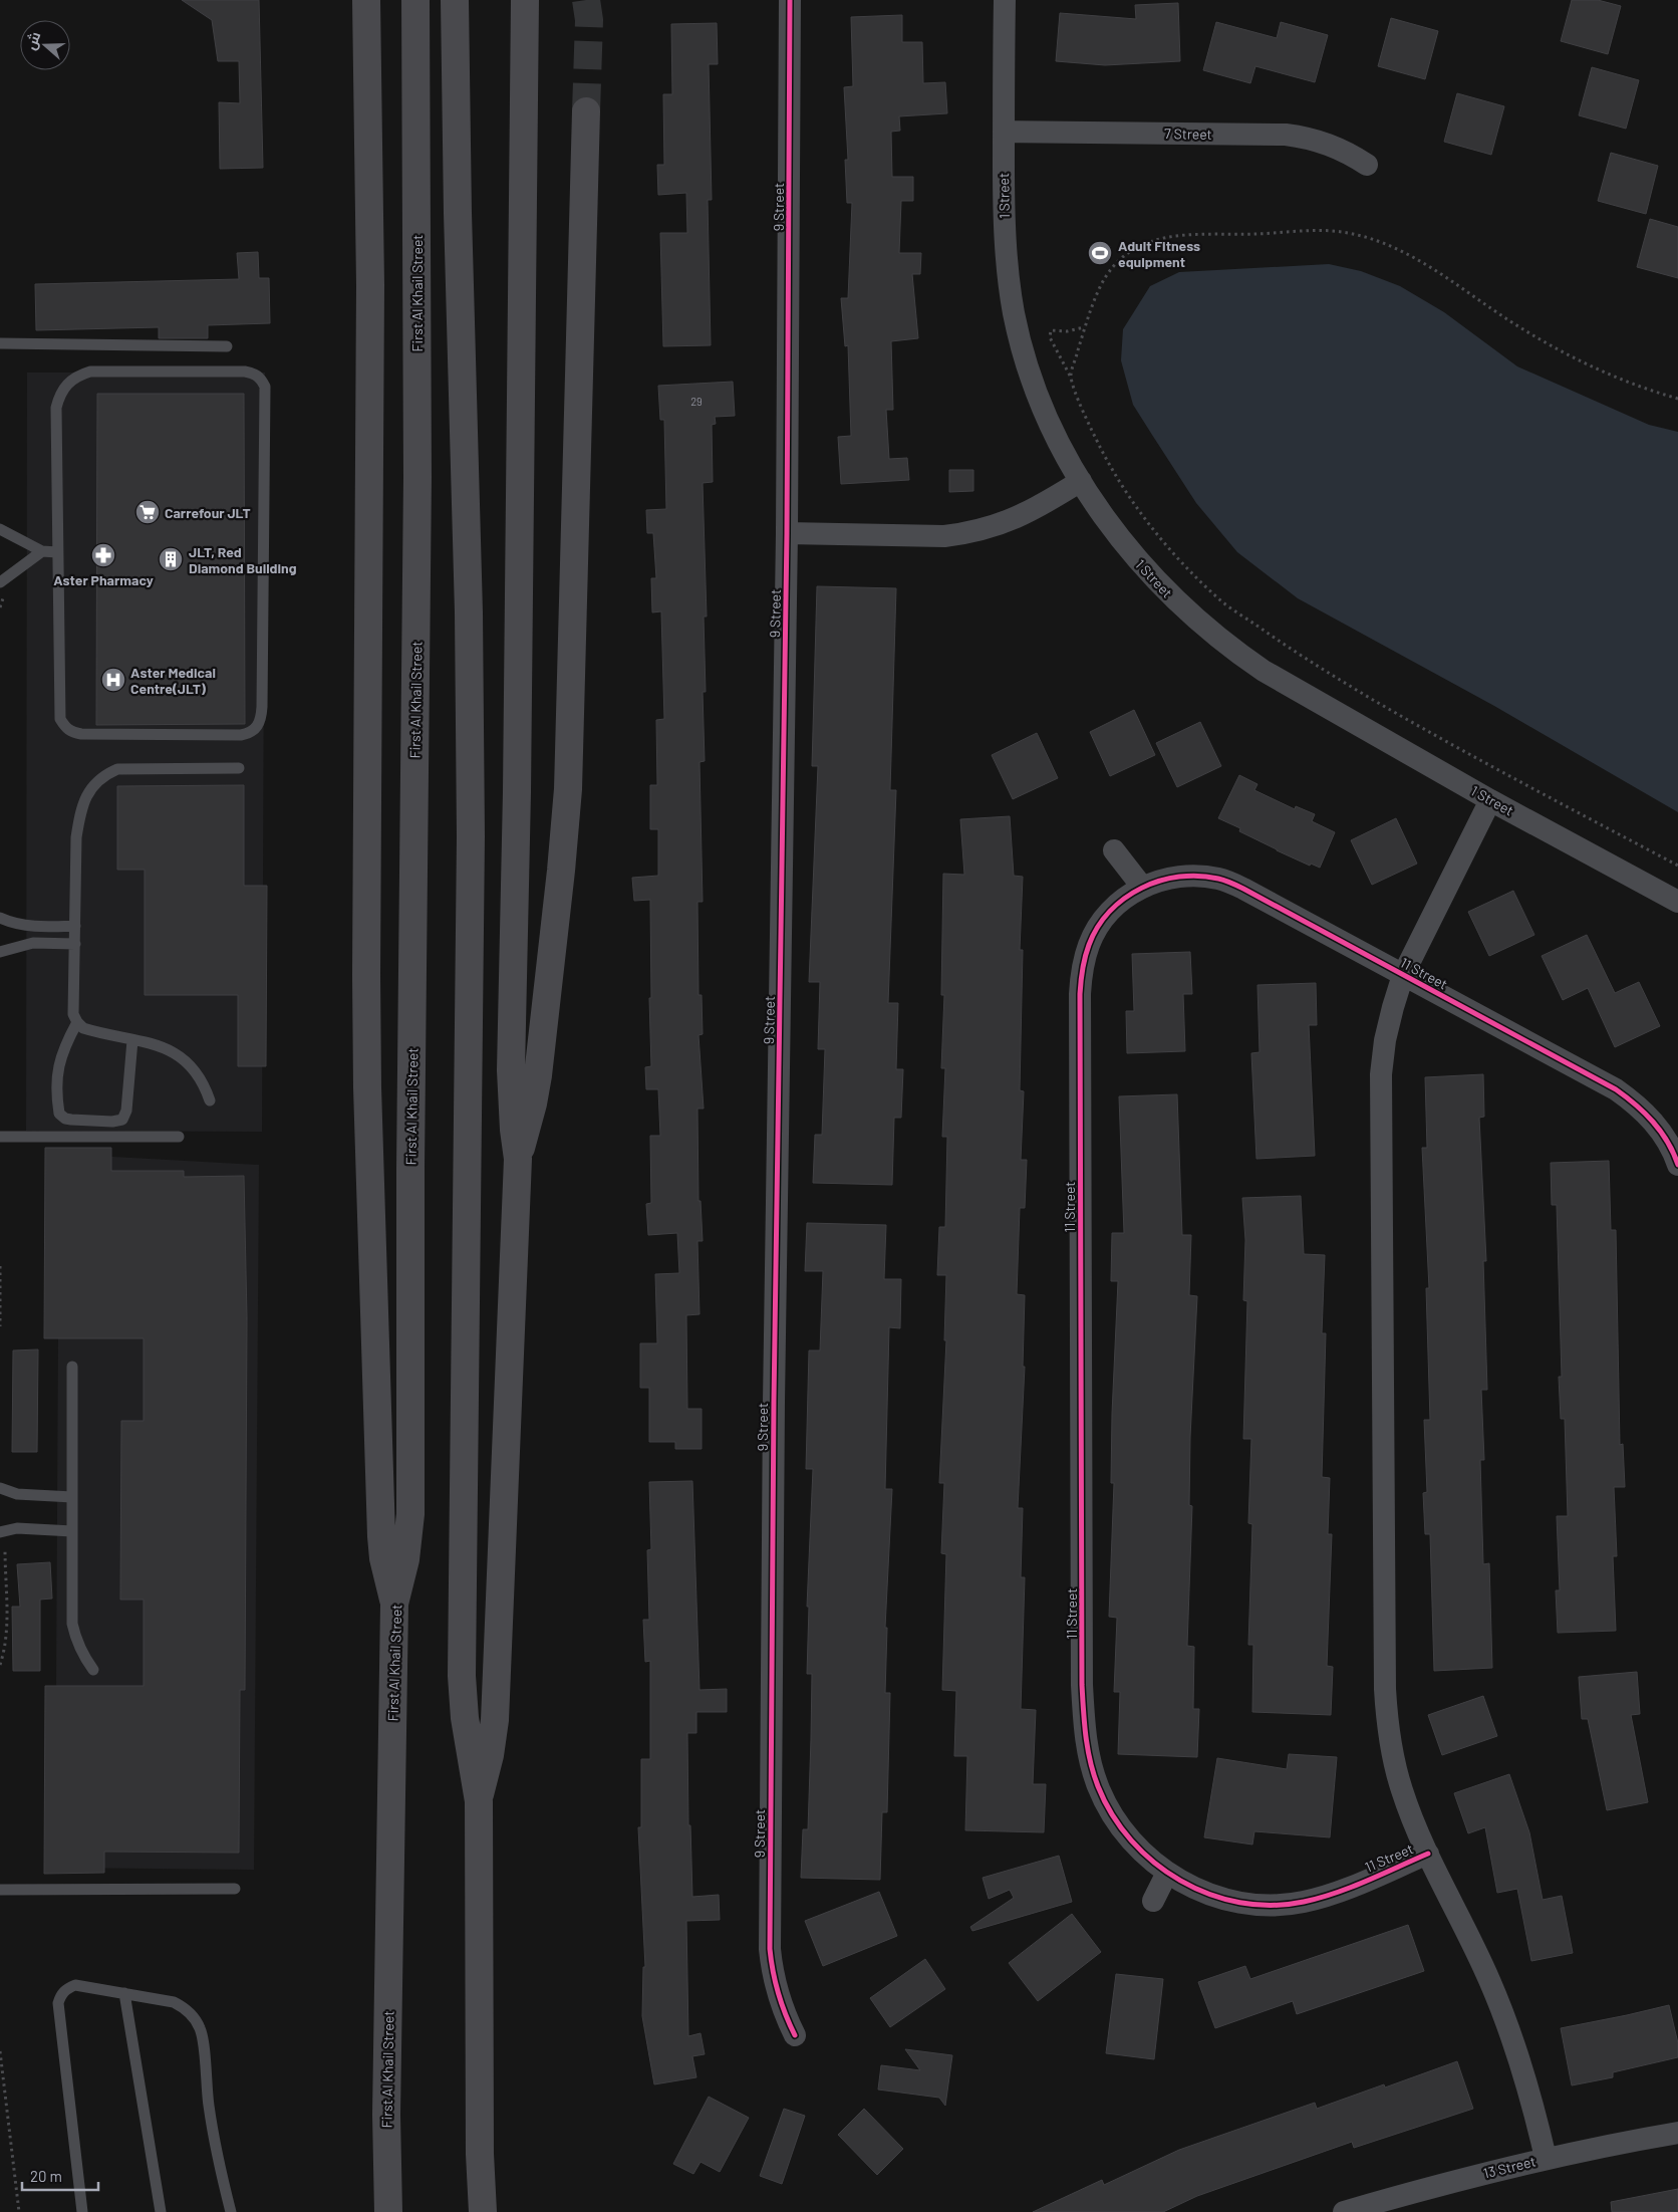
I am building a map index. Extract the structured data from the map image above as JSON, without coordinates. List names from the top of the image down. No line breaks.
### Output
{"streets":{"main road":["First Al Khail Street"],"street":["7 Street","1 Street","9 Street","11 Street","13 Street"]},"crossings":[["7 Street","1 Street"]],"places":{"sports":["Adult Fitness equipment"],"supermarket":["Carrefour JLT"],"pharmacy":["Aster Pharmacy"],"building":["JLT, Red Diamond Building"],"hospital":["Aster Medical Centre(JLT)"]},"house_numbers":["29"],"scale_bar":"20 m","north":"left"}
